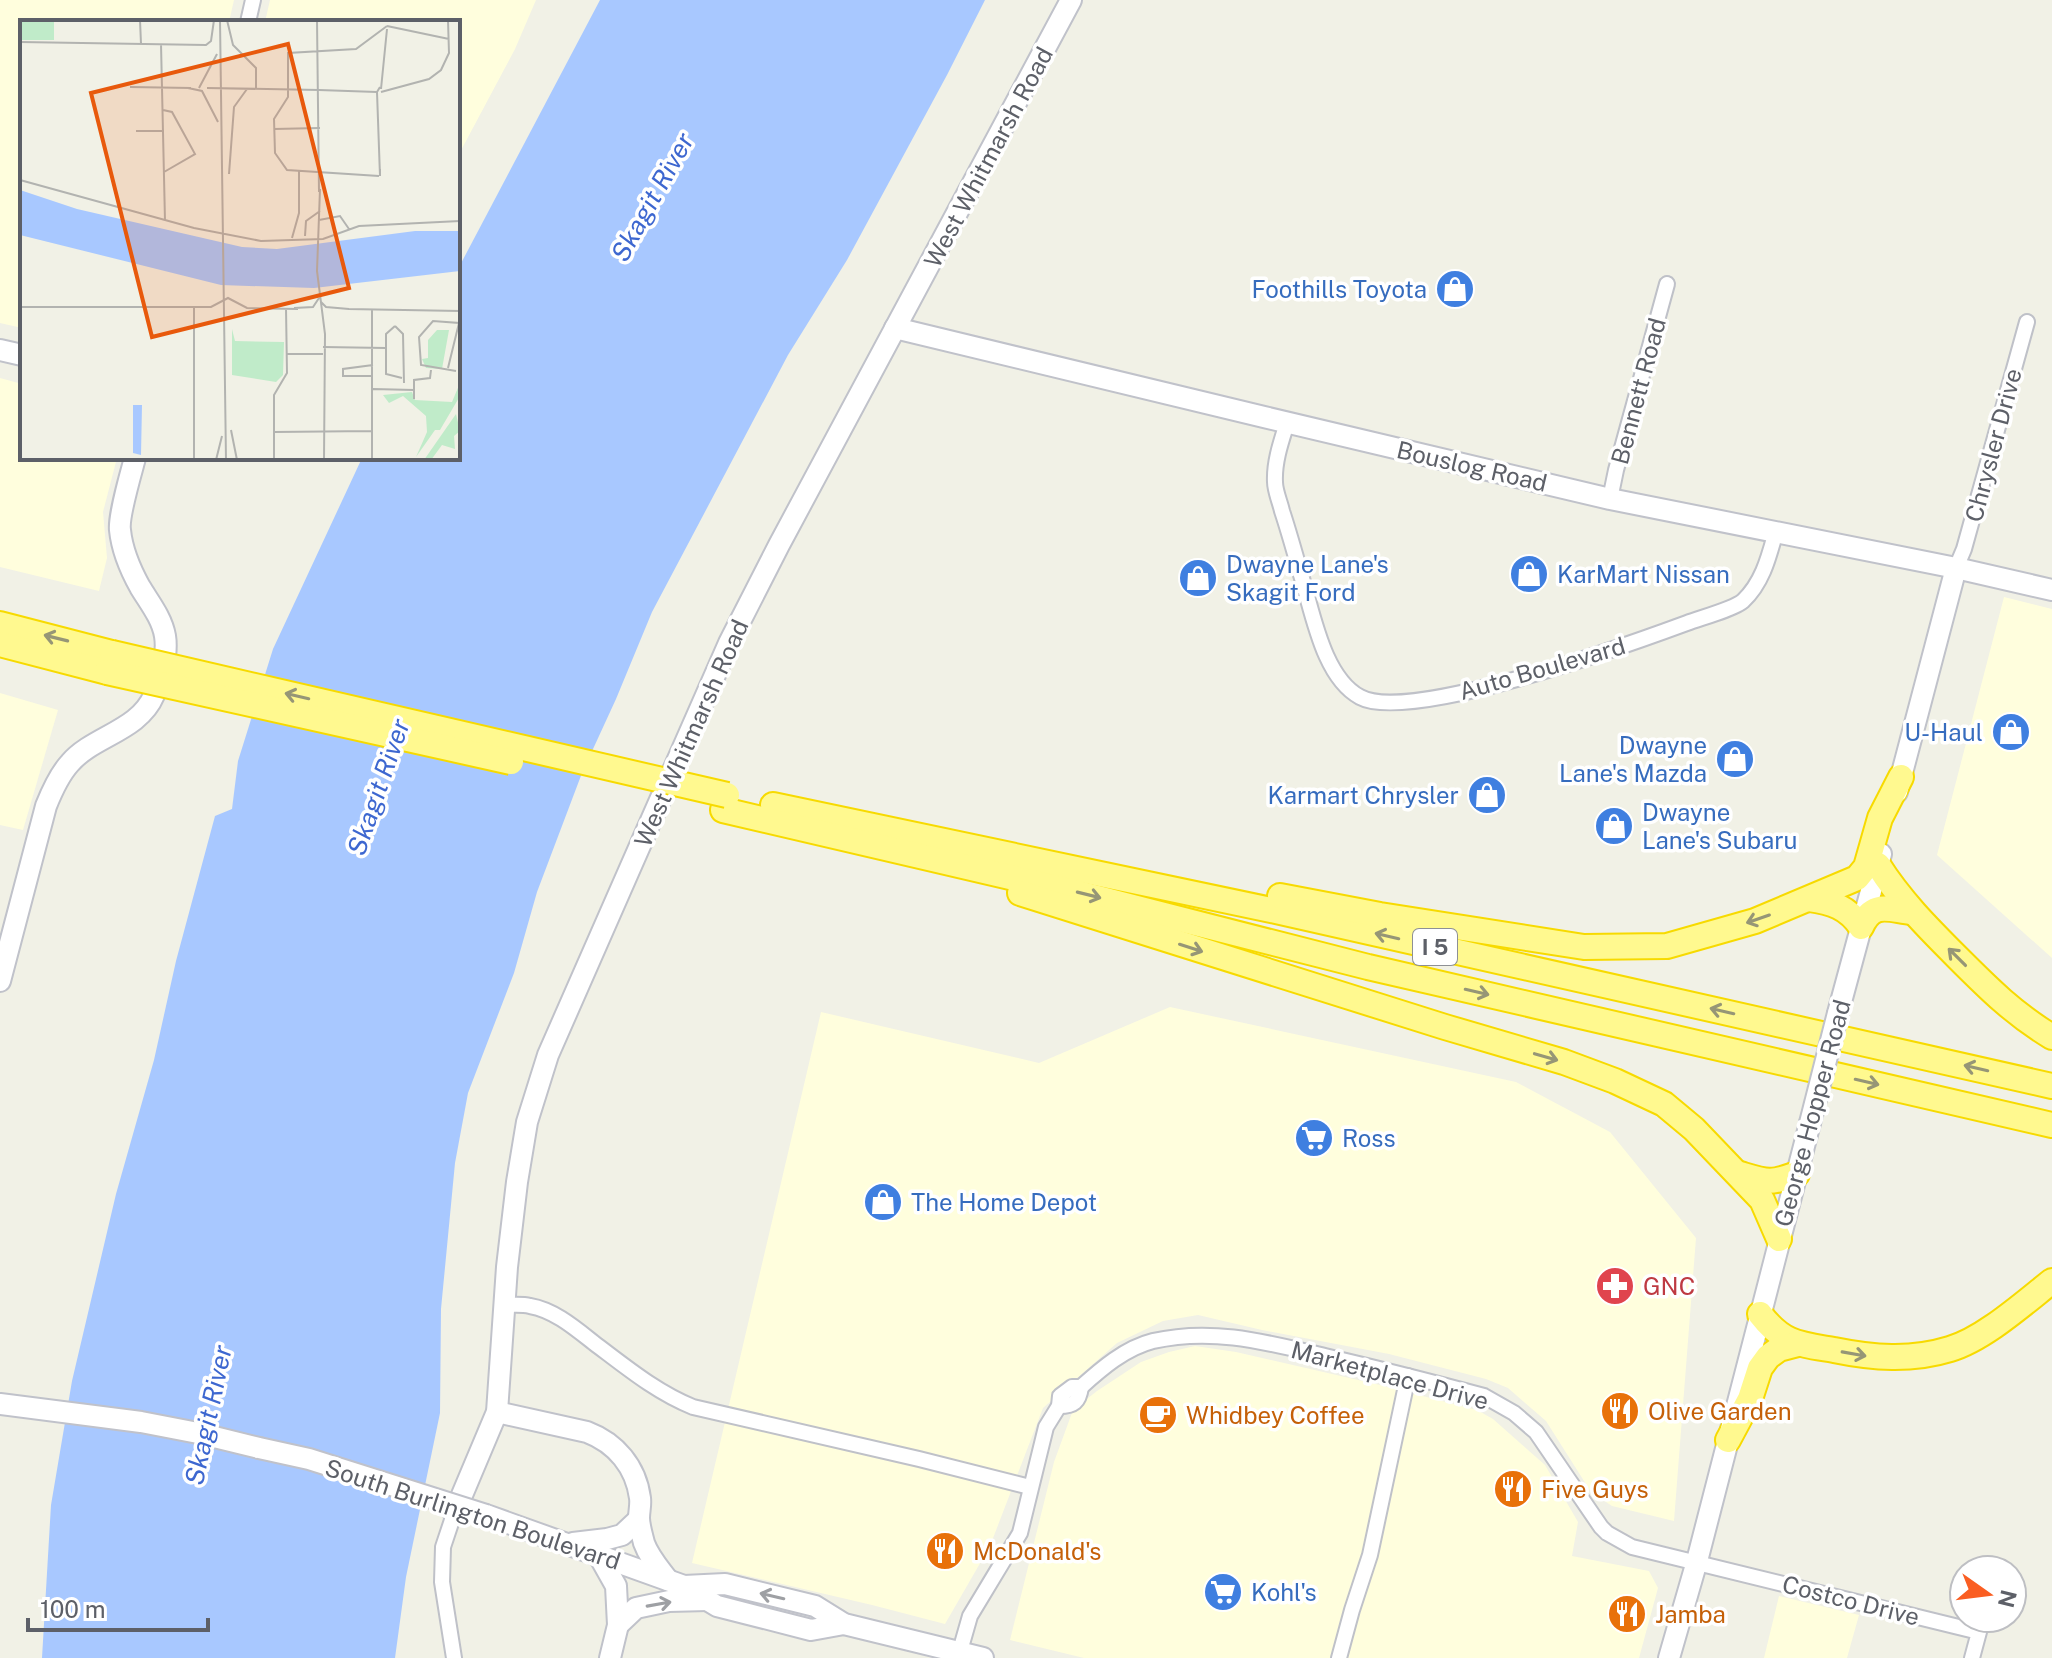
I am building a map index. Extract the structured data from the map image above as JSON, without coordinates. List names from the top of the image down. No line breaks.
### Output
{"streets":{"highway":["I 5"],"street":["West Whitmarsh Road","Bennett Road","Chrysler Drive","Bouslog Road","Auto Boulevard","George Hopper Road","Marketplace Drive","South Burlington Boulevard","Costco Drive"]},"crossings":[["West Whitmarsh Road","Bouslog Road"],["Bennett Road","Bouslog Road"],["Chrysler Drive","Bouslog Road"],["Chrysler Drive","George Hopper Road"],["Bouslog Road","Auto Boulevard"],["Bouslog Road","George Hopper Road"],["George Hopper Road","Marketplace Drive"],["George Hopper Road","Costco Drive"],["Marketplace Drive","Costco Drive"]],"water":["Skagit River"],"places":{"shop":["Foothills Toyota","KarMart Nissan","Dwayne Lane's Skagit Ford","U-Haul","Dwayne Lane's Mazda","Karmart Chrysler","Dwayne Lane's Subaru","The Home Depot"],"supermarket":["Ross","Kohl's"],"pharmacy":["GNC"],"restaurant":["Olive Garden","Five Guys","McDonald's","Jamba"],"cafe":["Whidbey Coffee"]},"scale_bar":"100 m","north":"right"}
